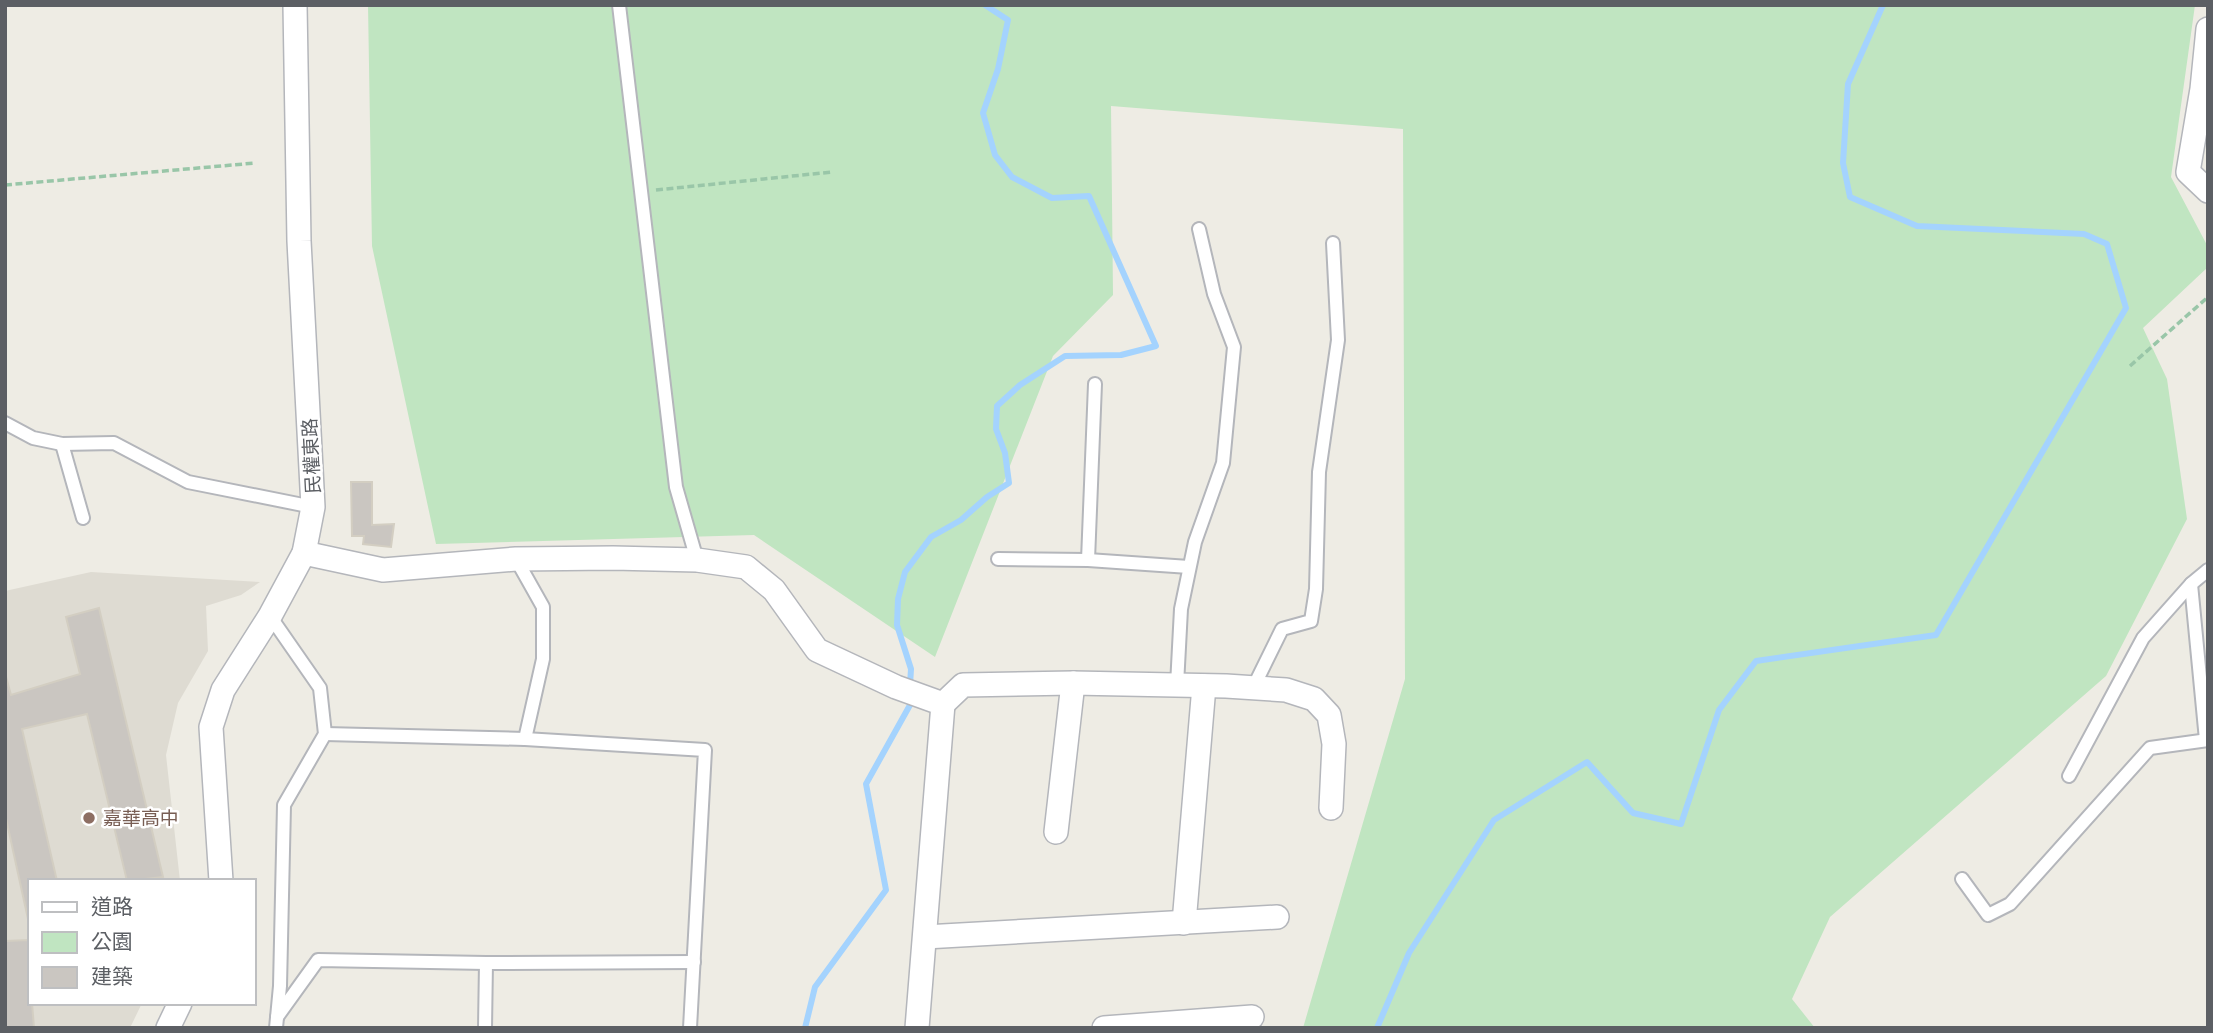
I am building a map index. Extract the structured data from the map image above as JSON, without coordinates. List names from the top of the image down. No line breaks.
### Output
{"streets":{"street":["民權東路"]},"places":["嘉華高中"],"legend":["道路","公園","建築"]}
